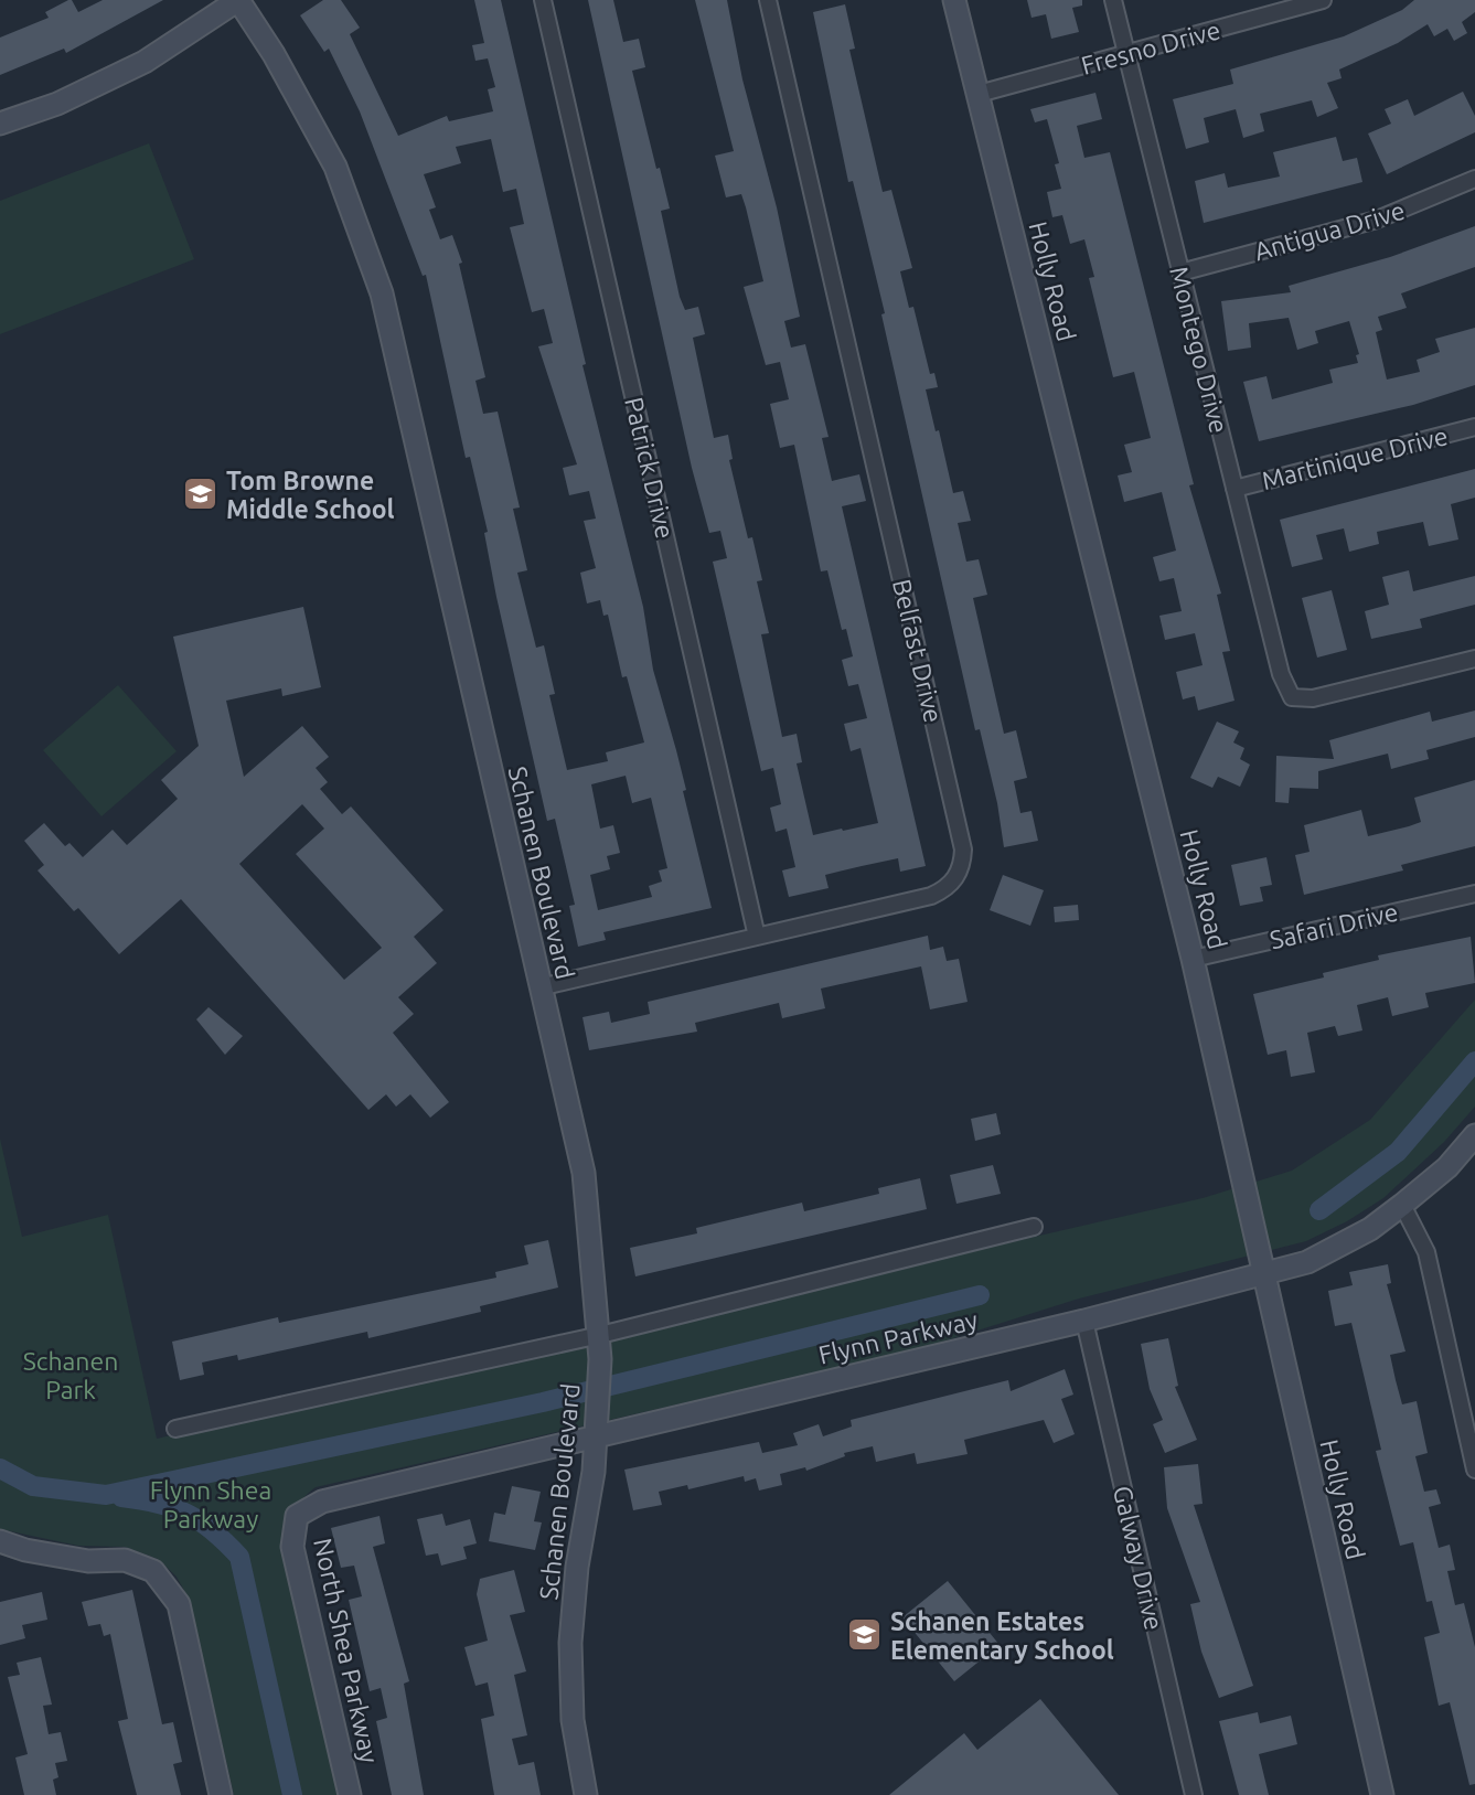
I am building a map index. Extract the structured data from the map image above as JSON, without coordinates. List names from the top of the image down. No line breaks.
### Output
{"streets":{"street":["Fresno Drive","Antigua Drive","Holly Road","Montego Drive","Martinique Drive","Patrick Drive","Belfast Drive","Schanen Boulevard","Safari Drive","Flynn Parkway","Galway Drive","North Shea Parkway"]},"crossings":[["Fresno Drive","Holly Road"],["Fresno Drive","Montego Drive"],["Antigua Drive","Montego Drive"],["Holly Road","Safari Drive"],["Holly Road","Flynn Parkway"],["Montego Drive","Martinique Drive"],["Patrick Drive","Belfast Drive"],["Belfast Drive","Schanen Boulevard"],["Schanen Boulevard","Flynn Parkway"],["Flynn Parkway","Galway Drive"],["Flynn Parkway","North Shea Parkway"]],"parks":["Schanen Park","Flynn Shea Parkway"],"places":{"school or university":["Tom Browne Middle School","Schanen Estates Elementary School"]}}
